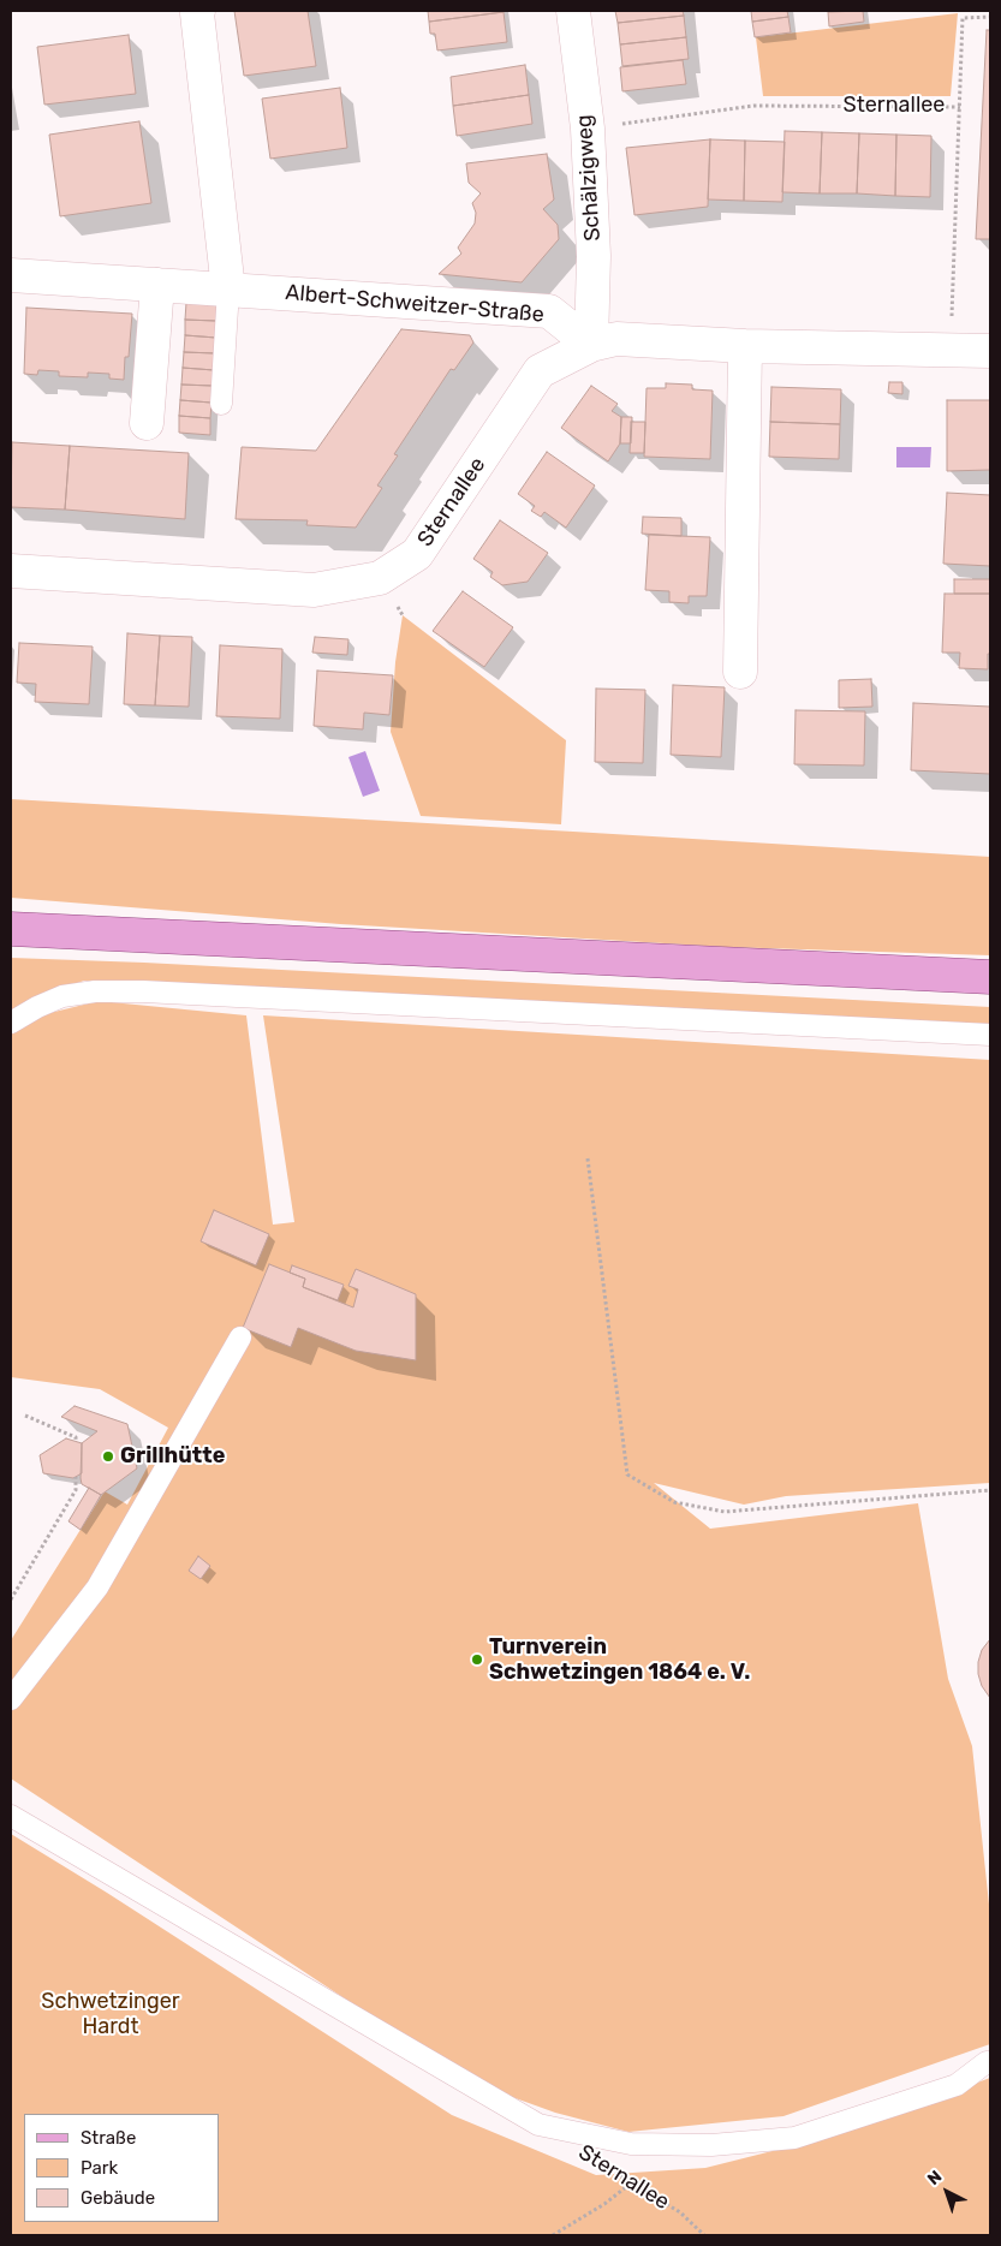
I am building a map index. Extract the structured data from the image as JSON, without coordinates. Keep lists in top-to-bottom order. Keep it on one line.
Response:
{"streets":{"street":["Sternallee","Schälzigweg","Albert-Schweitzer-Straße"]},"crossings":[["Sternallee","Schälzigweg"],["Sternallee","Albert-Schweitzer-Straße"],["Schälzigweg","Albert-Schweitzer-Straße"]],"parks":["Schwetzinger Hardt"],"places":["Grillhütte","Turnverein Schwetzingen 1864 e. V."],"legend":["Straße","Park","Gebäude"],"north":"top left"}
